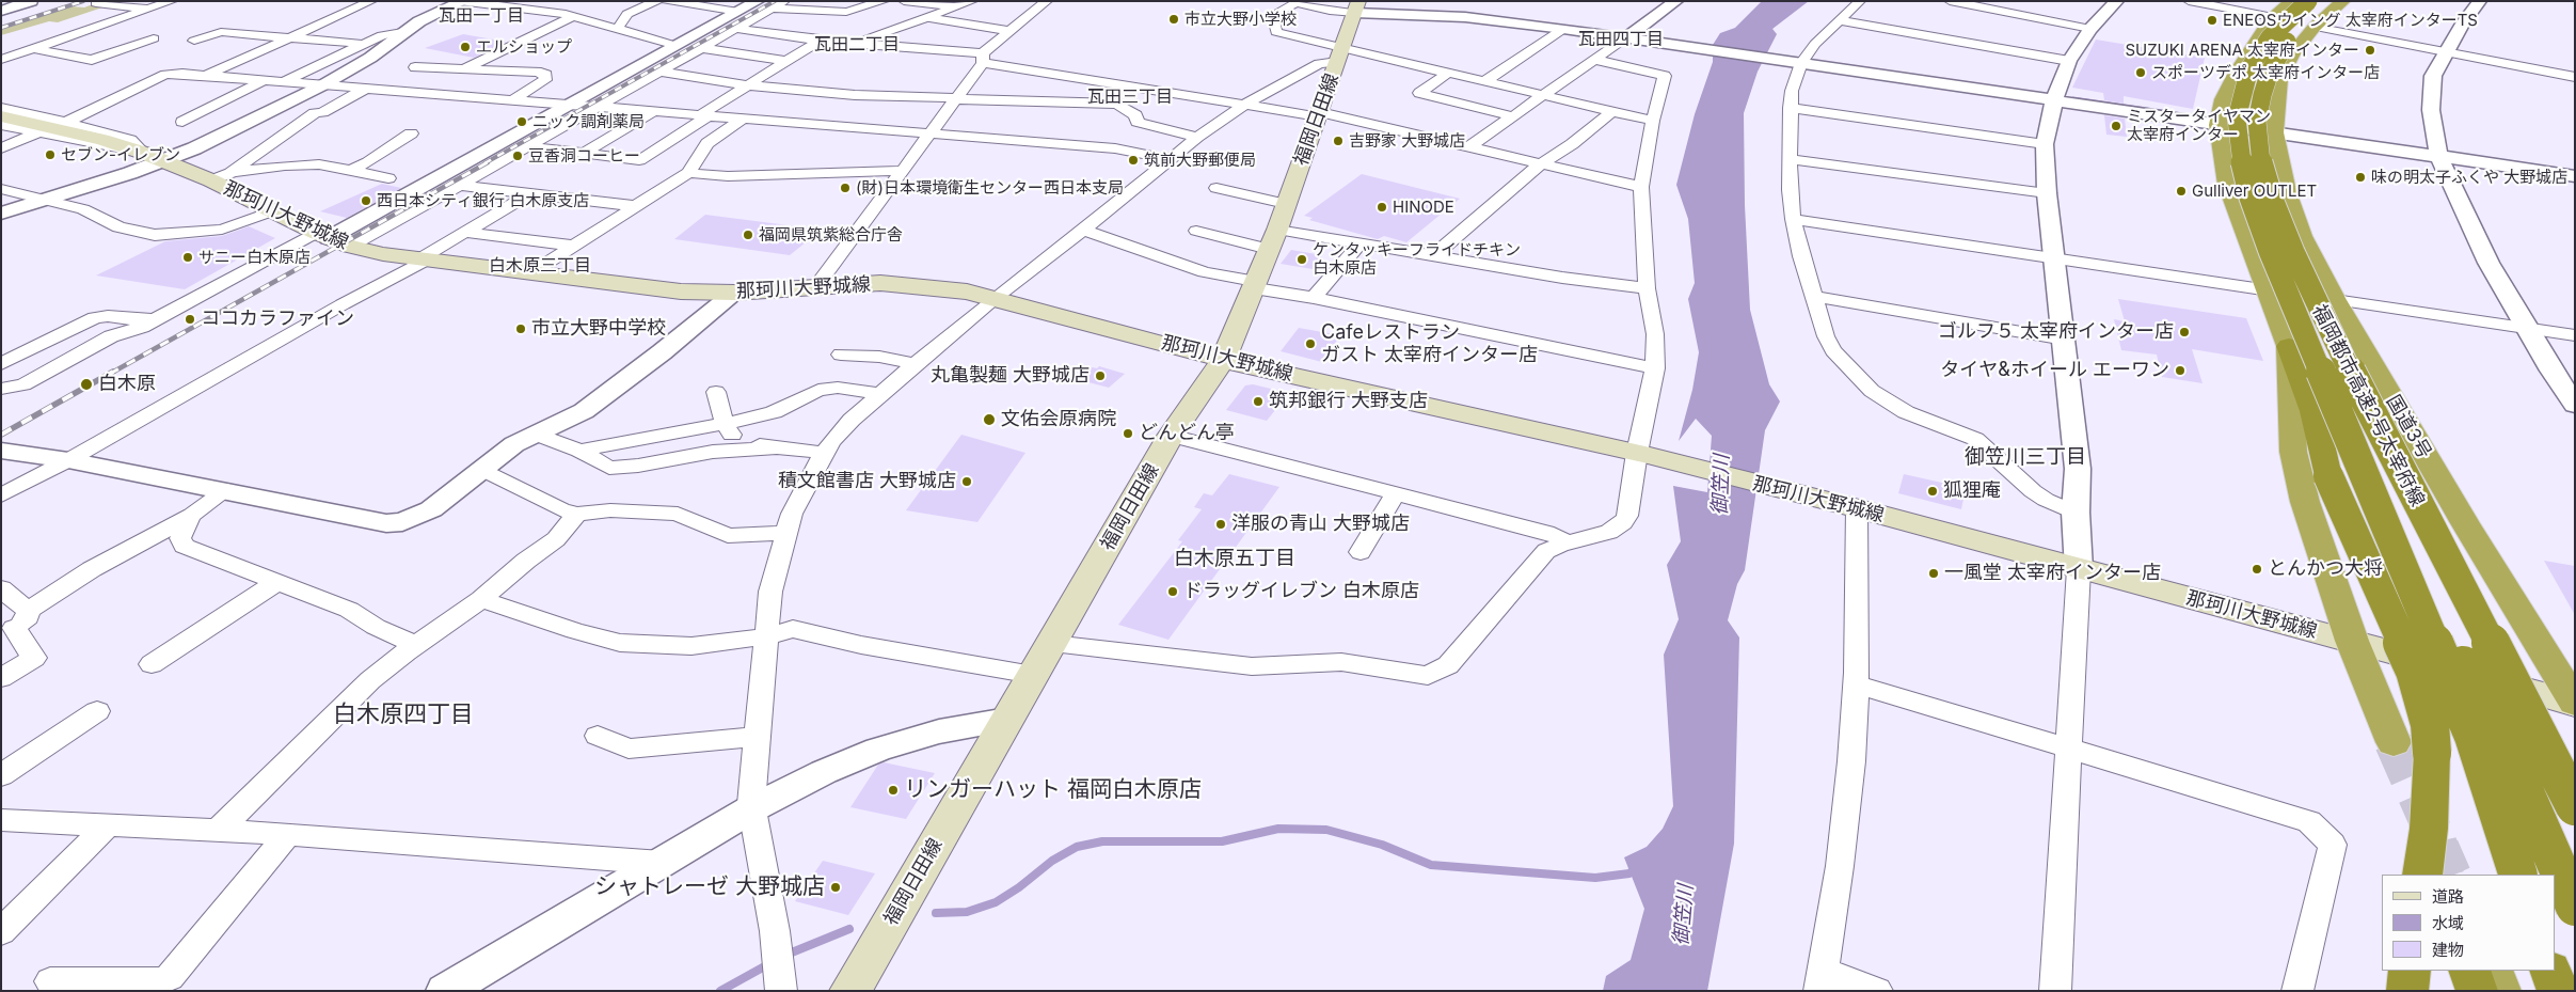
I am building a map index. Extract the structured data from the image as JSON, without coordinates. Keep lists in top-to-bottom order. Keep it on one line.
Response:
{"streets":{"highway":["福岡都市高速2号太宰府線","国道3号"],"main road":["福岡日田線","那珂川大野城線"]},"crossings":[["福岡日田線","那珂川大野城線"],["那珂川大野城線","国道3号"]],"districts":["瓦田一丁目","瓦田四丁目","瓦田二丁目","瓦田三丁目","白木原三丁目","御笠川三丁目","白木原五丁目","白木原四丁目"],"water":["御笠川"],"places":["市立大野小学校","ENEOSウイング 太宰府インターTS","エルショップ","SUZUKI ARENA 太宰府インター","スポーツデポ 太宰府インター店","ニック調剤薬局","ミスタータイヤマン 太宰府インター","吉野家 大野城店","セブン-イレブン","豆香洞コーヒー","筑前大野郵便局","味の明太子ふくや 大野城店","(財)日本環境衛生センター西日本支局","Gulliver OUTLET","西日本シティ銀行 白木原支店","HINODE","福岡県筑紫総合庁舎","サニー白木原店","ケンタッキーフライドチキン 白木原店","ココカラファイン","市立大野中学校","ゴルフ５ 太宰府インター店","Cafeレストラン ガスト 太宰府インター店","タイヤ&ホイール エーワン","丸亀製麺 大野城店","白木原","筑邦銀行 大野支店","文佑会原病院","どんどん亭","積文館書店 大野城店","狐狸庵","洋服の青山 大野城店","とんかつ大将","一風堂 太宰府インター店","ドラッグイレブン 白木原店","リンガーハット 福岡白木原店","シャトレーゼ 大野城店"],"legend":["道路","水域","建物"]}
